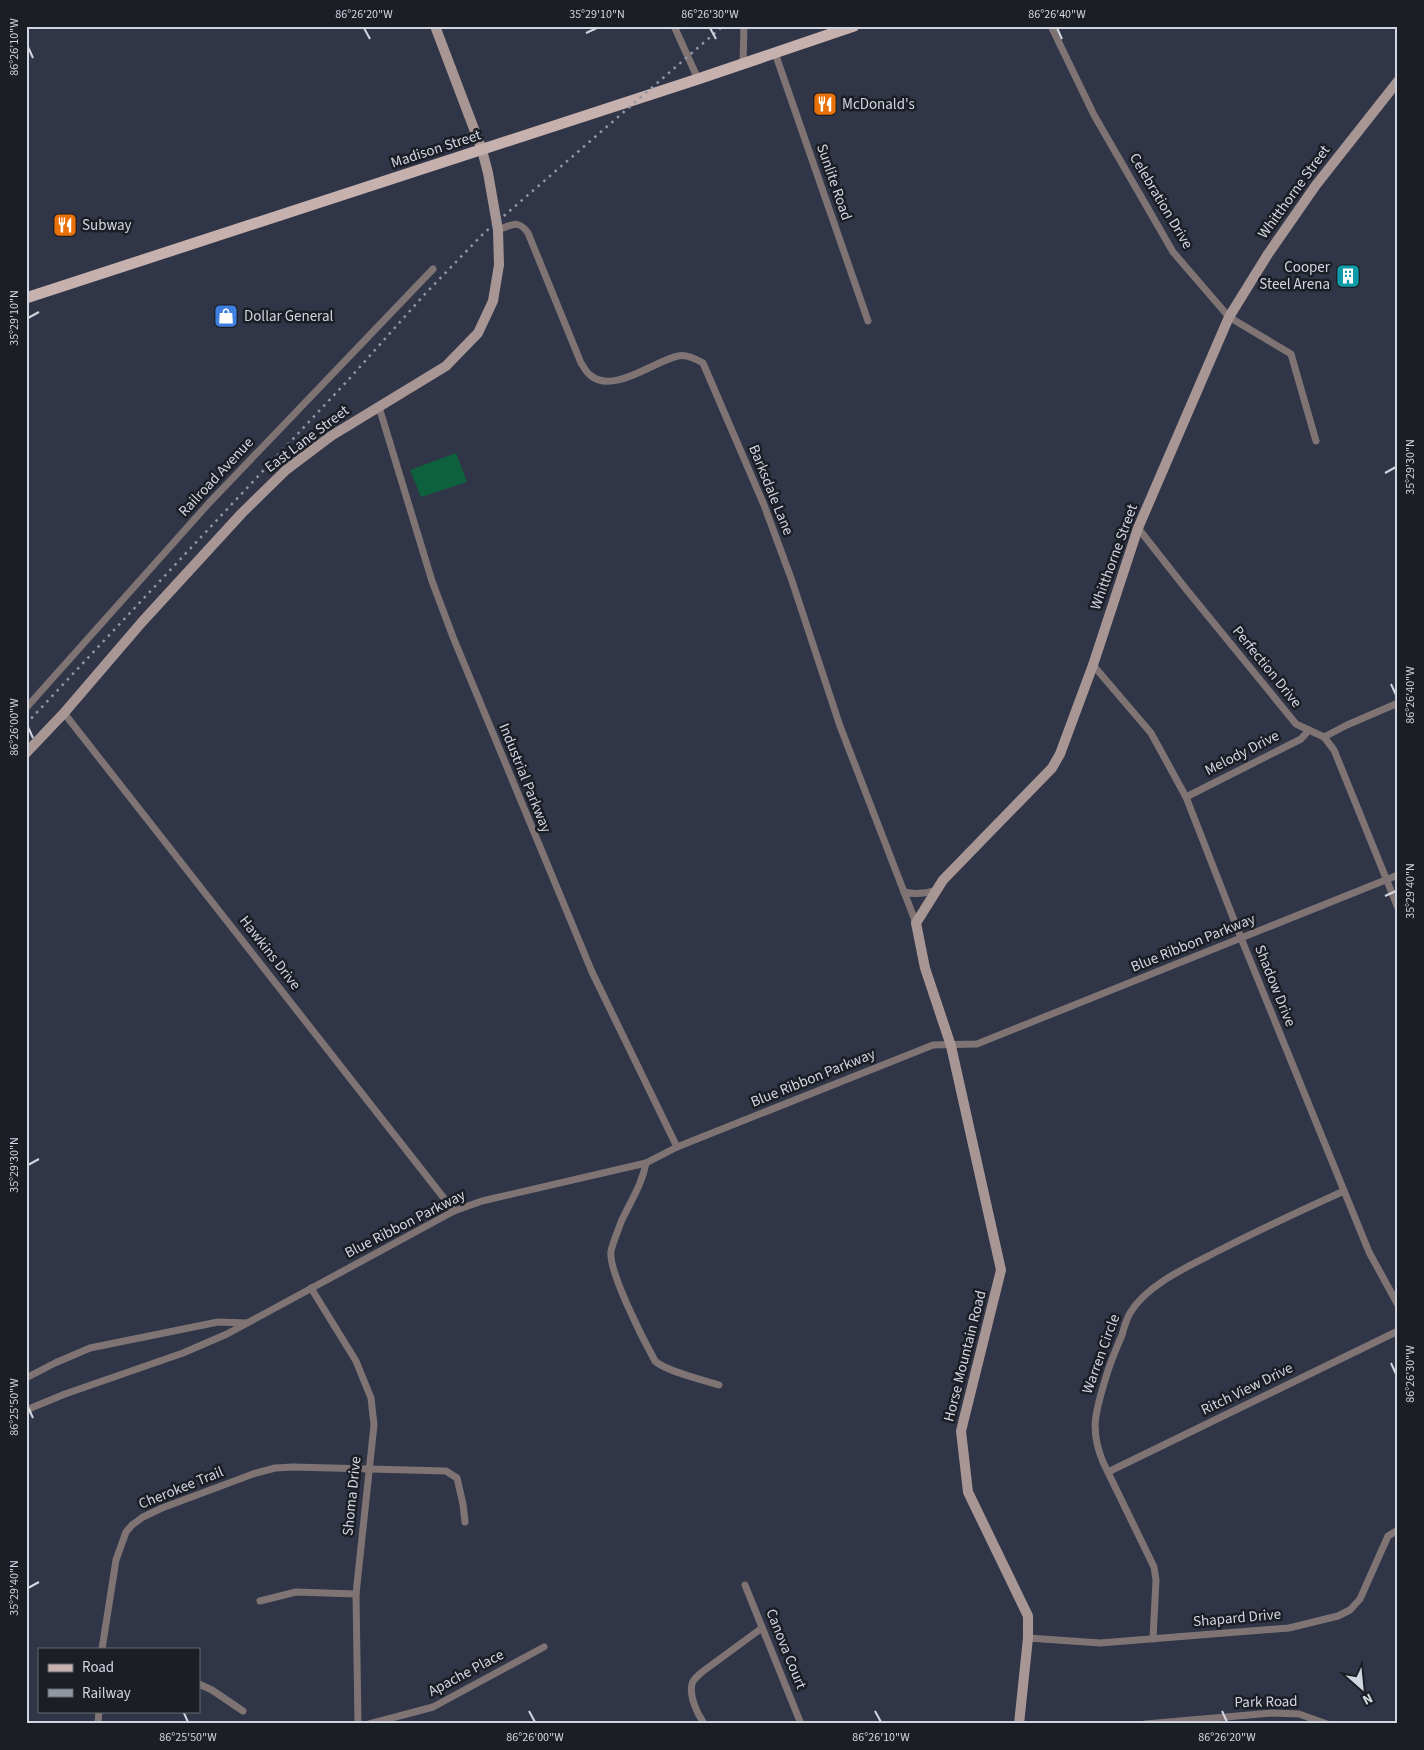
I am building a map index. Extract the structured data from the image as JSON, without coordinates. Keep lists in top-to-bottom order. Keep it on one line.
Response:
{"streets":{"main road":["Madison Street"],"street":["Sunlite Road","Whitthorne Street","Celebration Drive","East Lane Street","Railroad Avenue","Barksdale Lane","Perfection Drive","Melody Drive","Industrial Parkway","Blue Ribbon Parkway","Hawkins Drive","Shadow Drive","Warren Circle","Horse Mountain Road","Ritch View Drive","Cherokee Trail","Shoma Drive","Shapard Drive","Canova Court","Apache Place","Park Road"]},"crossings":[["Madison Street","Sunlite Road"],["Madison Street","East Lane Street"],["Whitthorne Street","Celebration Drive"],["Whitthorne Street","Barksdale Lane"],["Whitthorne Street","Perfection Drive"],["Whitthorne Street","Shadow Drive"],["East Lane Street","Barksdale Lane"],["East Lane Street","Industrial Parkway"],["East Lane Street","Hawkins Drive"],["Perfection Drive","Melody Drive"],["Melody Drive","Shadow Drive"],["Industrial Parkway","Blue Ribbon Parkway"],["Blue Ribbon Parkway","Hawkins Drive"],["Blue Ribbon Parkway","Shadow Drive"],["Blue Ribbon Parkway","Horse Mountain Road"],["Blue Ribbon Parkway","Shoma Drive"],["Shadow Drive","Warren Circle"],["Warren Circle","Ritch View Drive"],["Warren Circle","Shapard Drive"],["Horse Mountain Road","Shapard Drive"],["Cherokee Trail","Shoma Drive"]],"places":{"restaurant":["McDonald's","Subway"],"building":["Cooper Steel Arena"],"shop":["Dollar General"]},"legend":["Road","Railway"],"north":"bottom right","coordinates":["86°26'20\"W","35°29'10\"N","86°26'30\"W","86°26'40\"W","86°26'10\"W","35°29'30\"N","86°26'00\"W","35°29'40\"N","86°25'50\"W"]}
